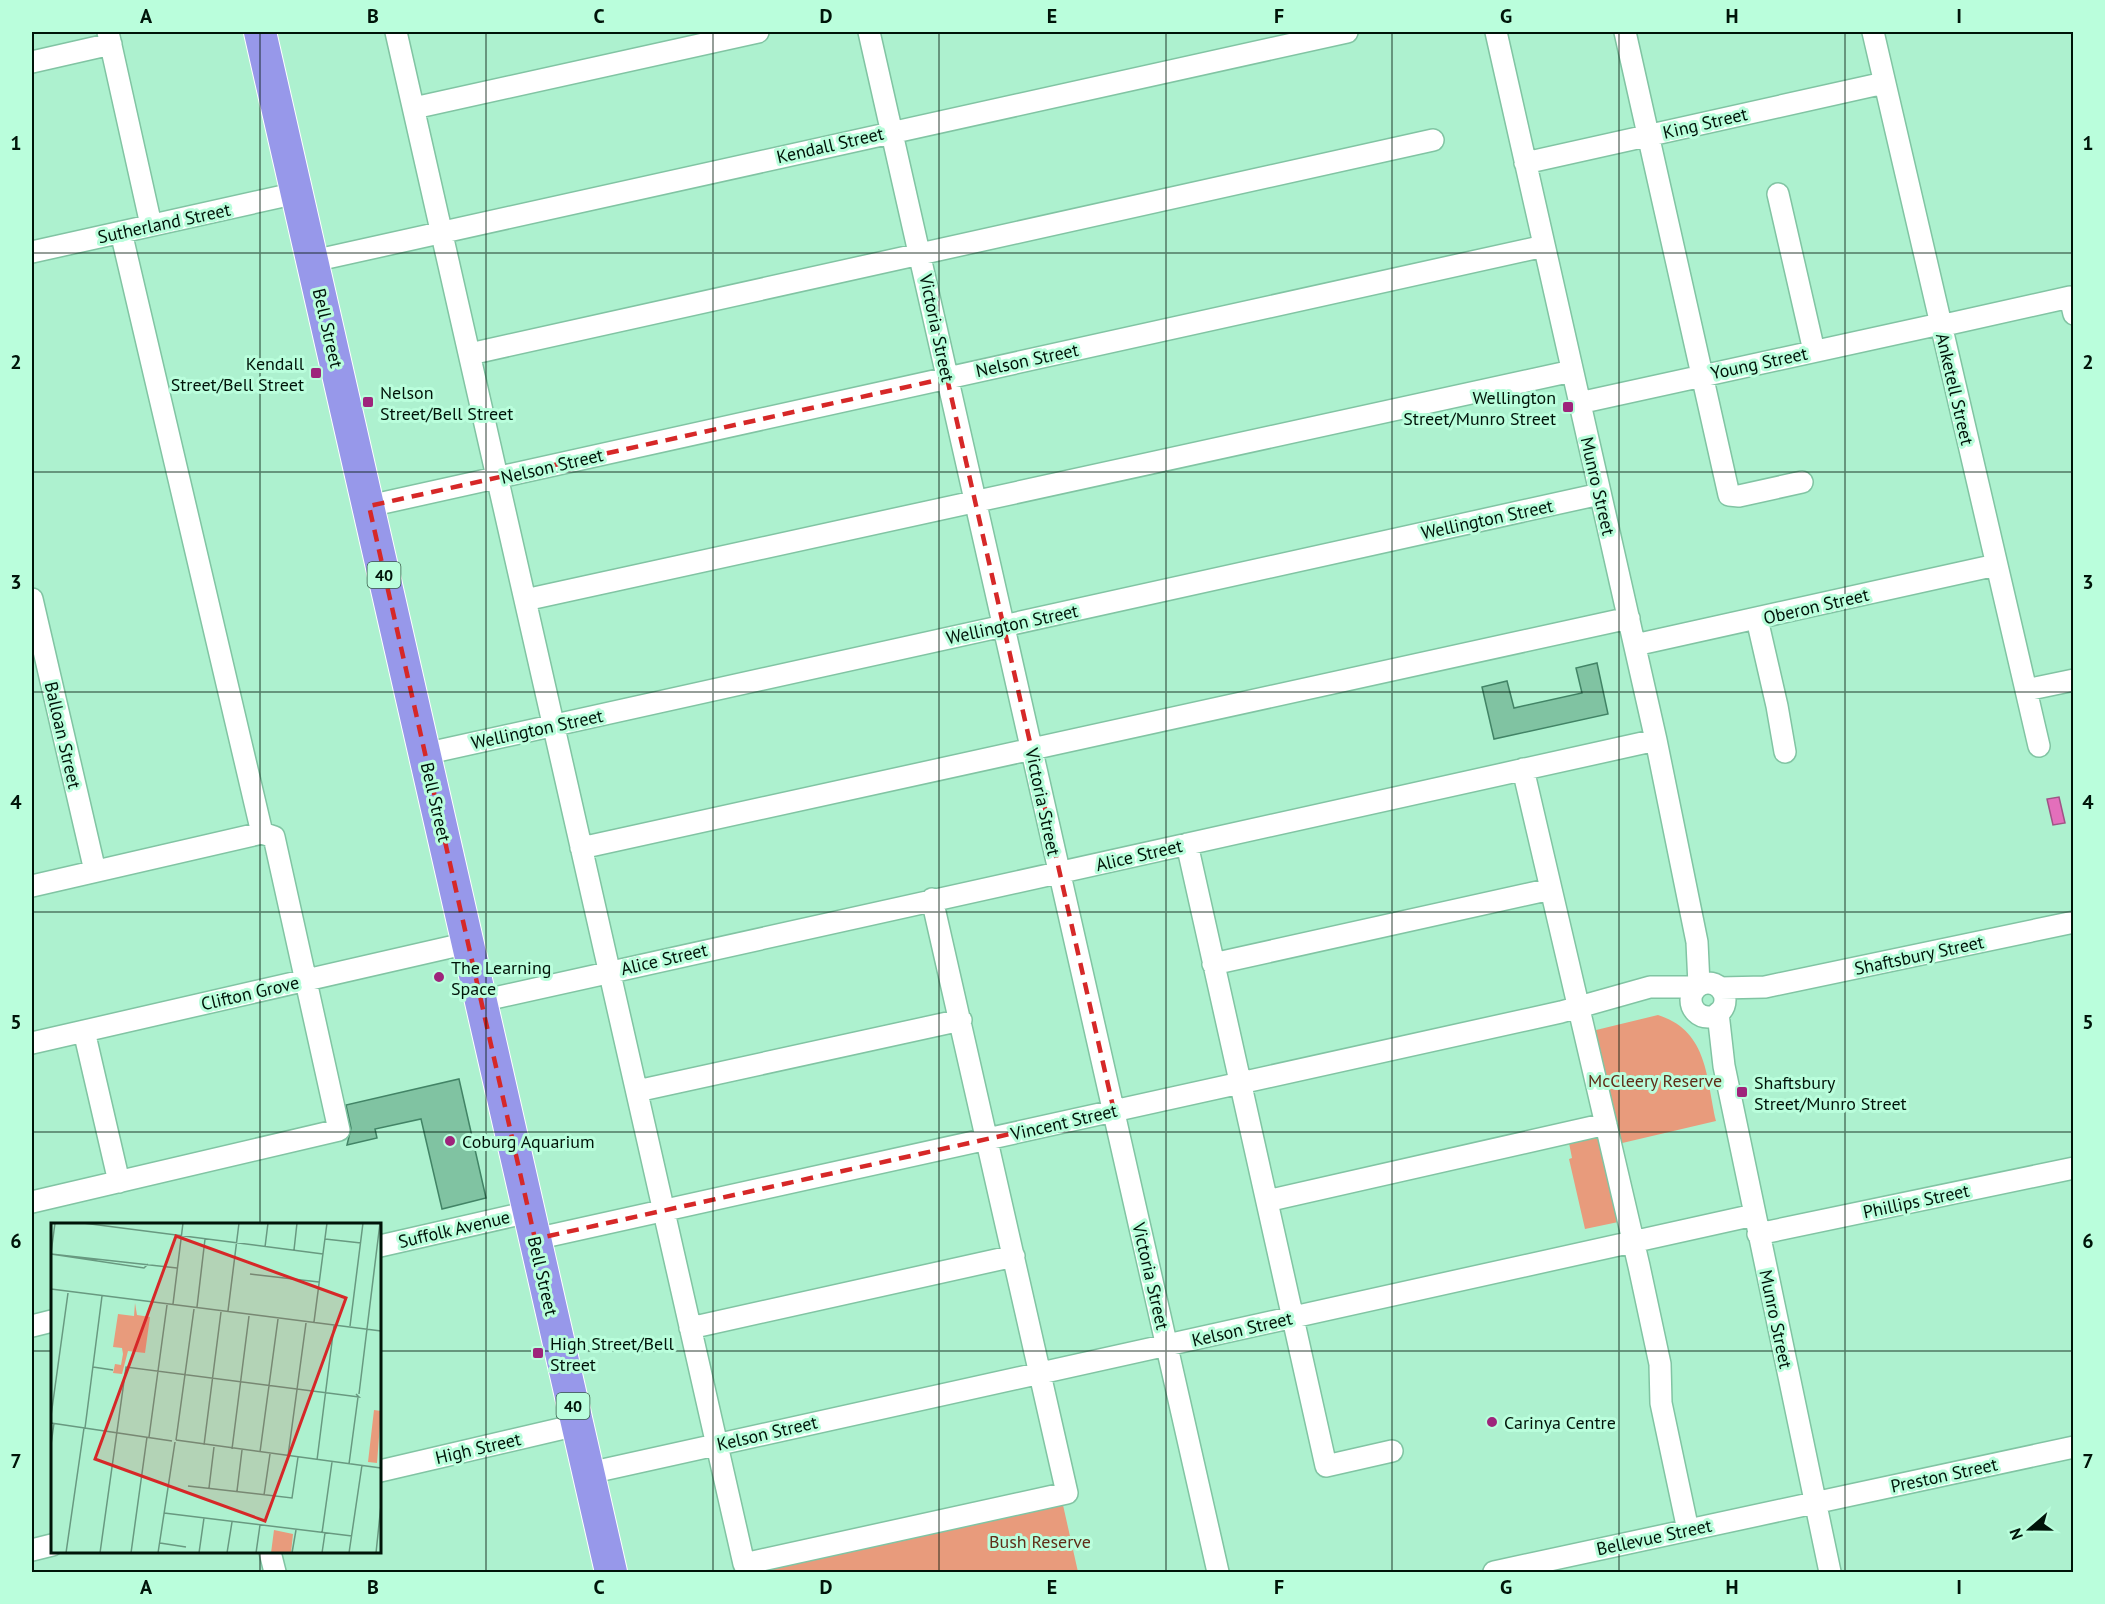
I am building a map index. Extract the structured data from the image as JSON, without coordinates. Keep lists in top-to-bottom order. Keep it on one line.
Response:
{"streets":{"highway":["Bell Street","40"],"street":["King Street","Kendall Street","Sutherland Street","Victoria Street","Nelson Street","Young Street","Anketell Street","Munro Street","Wellington Street","Oberon Street","Balloan Street","Alice Street","Shaftsbury Street","Clifton Grove","Vincent Street","Phillips Street","Suffolk Avenue","Kelson Street","High Street","Preston Street","Bellevue Street"]},"crossings":[["King Street","Anketell Street"],["King Street","Munro Street"],["Kendall Street","Bell Street"],["Kendall Street","Victoria Street"],["Sutherland Street","Bell Street"],["Bell Street","Nelson Street"],["Bell Street","Wellington Street"],["Bell Street","Alice Street"],["Bell Street","Clifton Grove"],["Bell Street","Vincent Street"],["Bell Street","Suffolk Avenue"],["Bell Street","Kelson Street"],["Bell Street","High Street"],["Victoria Street","Nelson Street"],["Victoria Street","Wellington Street"],["Victoria Street","Alice Street"],["Victoria Street","Vincent Street"],["Victoria Street","Kelson Street"],["Nelson Street","Munro Street"],["Young Street","Anketell Street"],["Young Street","Munro Street"],["Anketell Street","Oberon Street"],["Munro Street","Wellington Street"],["Munro Street","Oberon Street"],["Munro Street","Alice Street"],["Munro Street","Shaftsbury Street"],["Munro Street","Vincent Street"],["Munro Street","Phillips Street"],["Munro Street","Kelson Street"],["Munro Street","Preston Street"],["Munro Street","Bellevue Street"],["Shaftsbury Street","Vincent Street"],["Vincent Street","Suffolk Avenue"],["Phillips Street","Kelson Street"],["Preston Street","Bellevue Street"]],"parks":["McCleery Reserve","Bush Reserve"],"places":{"transit":["Kendall Street/Bell Street","Nelson Street/Bell Street","Wellington Street/Munro Street","Shaftsbury Street/Munro Street","High Street/Bell Street"],"other":["The Learning Space","Coburg Aquarium","Carinya Centre"]},"north":"left","grid":{"columns":["A","B","C","D","E","F","G","H","I"],"rows":["1","2","3","4","5","6","7"]}}
